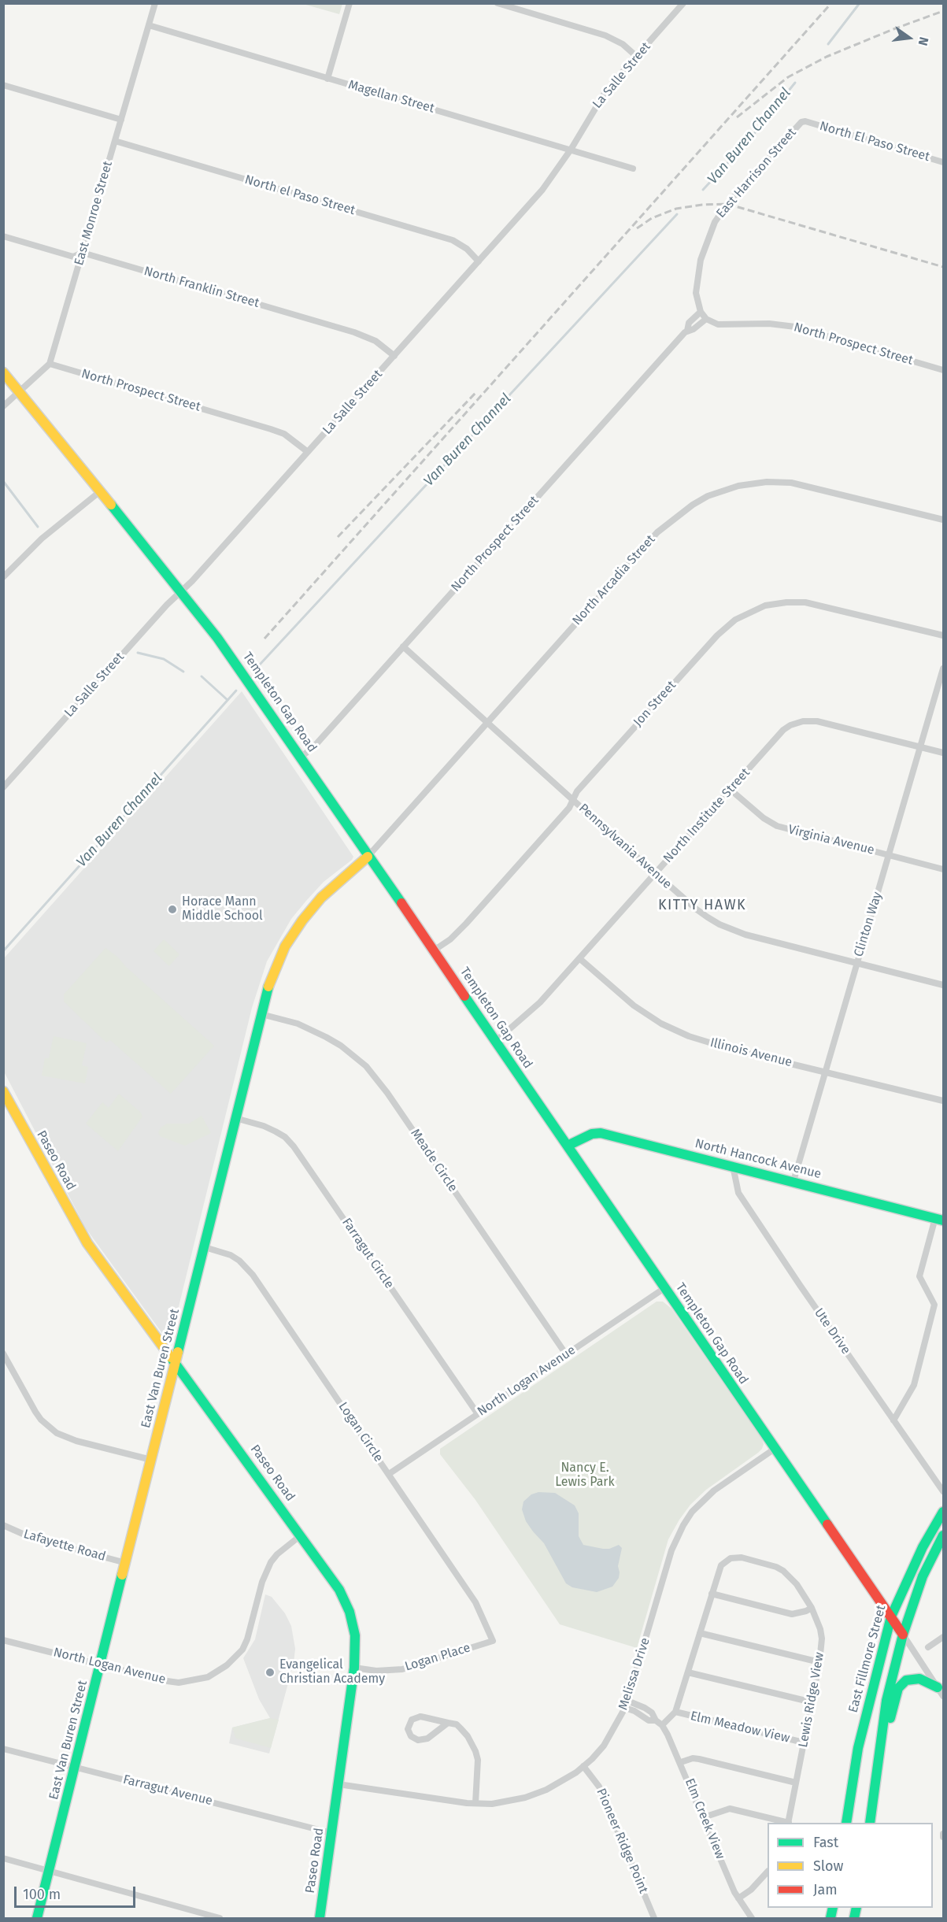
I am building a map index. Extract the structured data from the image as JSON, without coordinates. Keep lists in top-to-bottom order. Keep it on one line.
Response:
{"streets":{"street":["La Salle Street","Magellan Street","North El Paso Street","East Harrison Street","North el Paso Street","East Monroe Street","North Franklin Street","North Prospect Street","North Arcadia Street","Templeton Gap Road","Jon Street","North Institute Street","Virginia Avenue","Pennsylvania Avenue","Clinton Way","Illinois Avenue","North Hancock Avenue","Paseo Road","Meade Circle","Farragut Circle","Ute Drive","East Van Buren Street","North Logan Avenue","Logan Circle","Lafayette Road","Logan Place","East Fillmore Street","Melissa Drive","Lewis Ridge View","Elm Meadow View","Farragut Avenue","Elm Creek View","Pioneer Ridge Point"]},"crossings":[["La Salle Street","Magellan Street"],["La Salle Street","North el Paso Street"],["La Salle Street","North Franklin Street"],["La Salle Street","North Prospect Street"],["La Salle Street","Templeton Gap Road"],["Magellan Street","East Monroe Street"],["North El Paso Street","East Harrison Street"],["East Harrison Street","North Prospect Street"],["North el Paso Street","East Monroe Street"],["East Monroe Street","North Franklin Street"],["East Monroe Street","North Prospect Street"],["East Monroe Street","Templeton Gap Road"],["North Prospect Street","Templeton Gap Road"],["North Prospect Street","Pennsylvania Avenue"],["North Arcadia Street","Templeton Gap Road"],["North Arcadia Street","Pennsylvania Avenue"],["North Arcadia Street","East Van Buren Street"],["Templeton Gap Road","Jon Street"],["Templeton Gap Road","North Institute Street"],["Templeton Gap Road","North Hancock Avenue"],["Templeton Gap Road","East Van Buren Street"],["Templeton Gap Road","North Logan Avenue"],["Templeton Gap Road","East Fillmore Street"],["Templeton Gap Road","Melissa Drive"],["Jon Street","Pennsylvania Avenue"],["North Institute Street","Virginia Avenue"],["North Institute Street","Pennsylvania Avenue"],["North Institute Street","Clinton Way"],["North Institute Street","Illinois Avenue"],["Virginia Avenue","Clinton Way"],["Pennsylvania Avenue","Clinton Way"],["Clinton Way","Illinois Avenue"],["Clinton Way","North Hancock Avenue"],["North Hancock Avenue","Ute Drive"],["Paseo Road","East Van Buren Street"],["Paseo Road","North Logan Avenue"],["Paseo Road","Logan Place"],["Paseo Road","Melissa Drive"],["Paseo Road","Farragut Avenue"],["Meade Circle","East Van Buren Street"],["Meade Circle","North Logan Avenue"],["Farragut Circle","East Van Buren Street"],["Farragut Circle","North Logan Avenue"],["East Van Buren Street","North Logan Avenue"],["East Van Buren Street","Logan Circle"],["East Van Buren Street","Lafayette Road"],["East Van Buren Street","Farragut Avenue"],["North Logan Avenue","Logan Circle"],["Logan Circle","Logan Place"],["Melissa Drive","Elm Creek View"],["Melissa Drive","Pioneer Ridge Point"],["Lewis Ridge View","Elm Meadow View"],["Lewis Ridge View","Elm Creek View"]],"districts":["KITTY HAWK"],"water":["Van Buren Channel"],"parks":["Nancy E. Lewis Park"],"places":["Horace Mann Middle School","Evangelical Christian Academy"],"legend":["Fast","Slow","Jam"],"scale_bar":"100 m","north":"right"}
